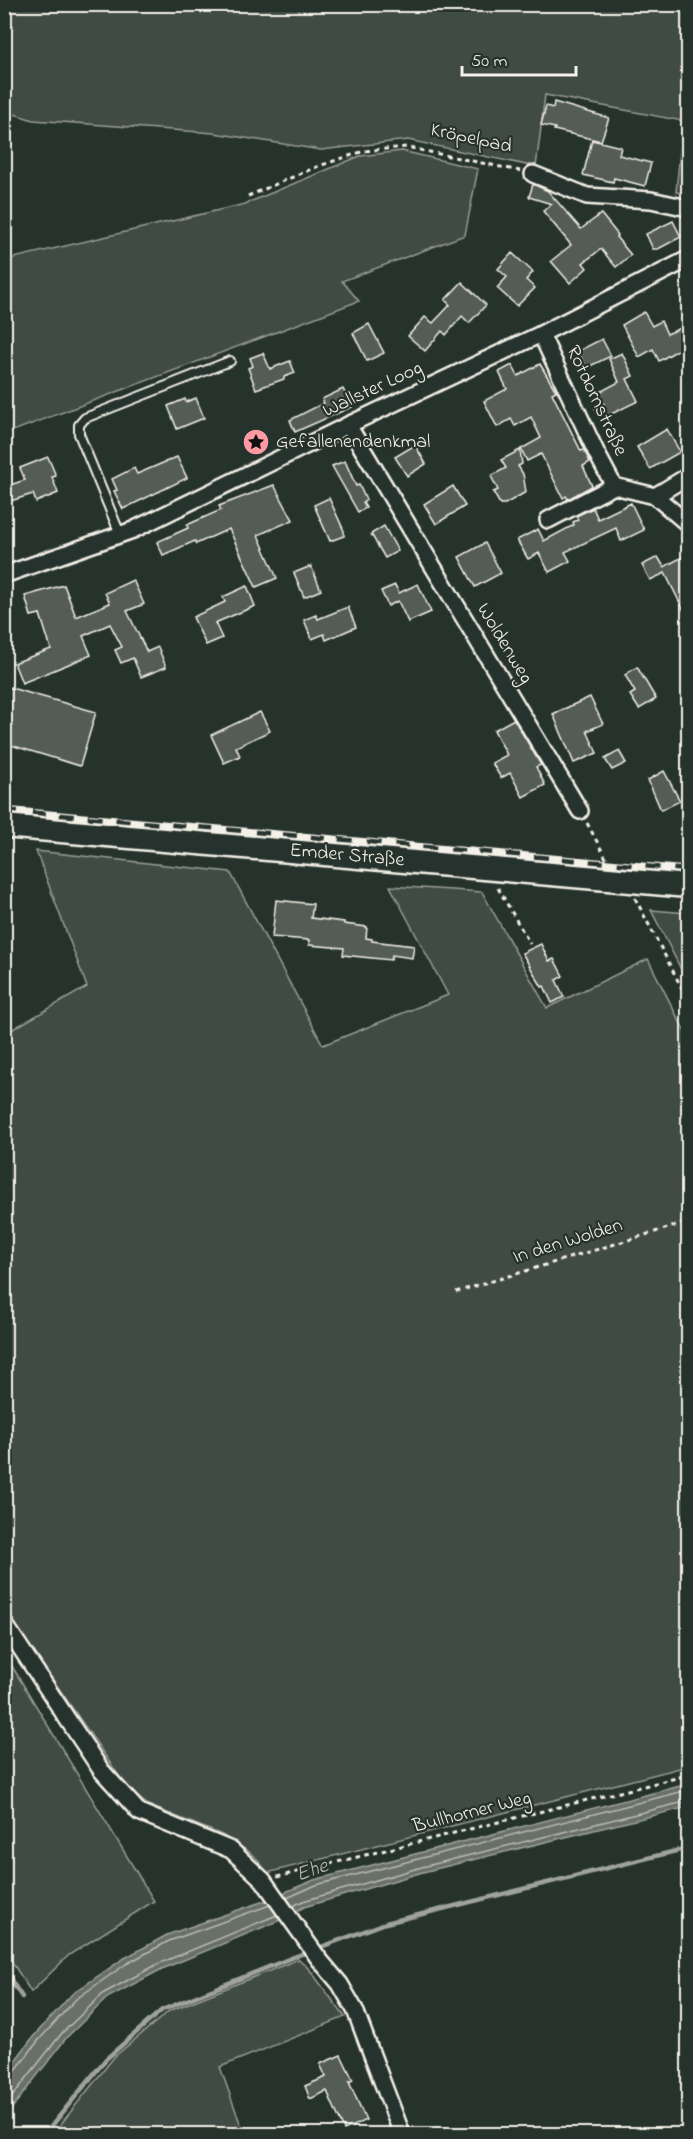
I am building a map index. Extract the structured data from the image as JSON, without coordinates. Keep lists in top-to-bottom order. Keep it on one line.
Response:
{"streets":{"main road":["Emder Straße"],"street":["Kröpelpad","Wallster Loog","Rotdornstraße","Woldenweg"],"path":["In den Wolden","Bullhorner Weg"]},"crossings":[["Wallster Loog","Rotdornstraße"],["Wallster Loog","Woldenweg"]],"water":["Ehe"],"places":{"place":["Gefallenendenkmal"]},"scale_bar":"50 m"}
